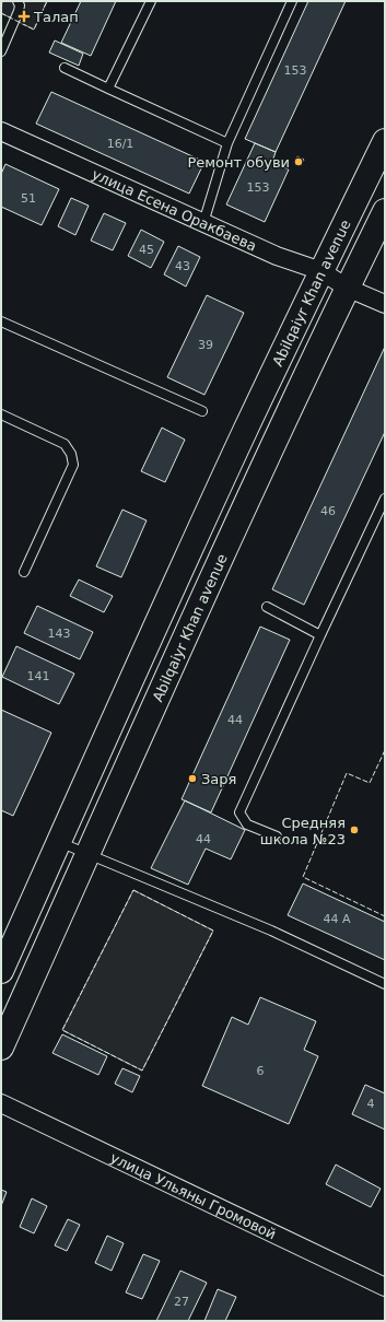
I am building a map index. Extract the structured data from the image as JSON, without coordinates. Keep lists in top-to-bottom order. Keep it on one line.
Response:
{"streets":{"main road":["Abilqaiyr Khan avenue"],"street":["улица Есена Оракбаева","улица Ульяны Громовой"]},"crossings":[["улица Есена Оракбаева","Abilqaiyr Khan avenue"]],"places":{"health":["Талап"],"other":["Ремонт обуви","Заря","Средняя школа №23"]},"house_numbers":["153","16/1","153","51","45","43","39","46","143","141","44","44","44 А","6","4","27"]}
